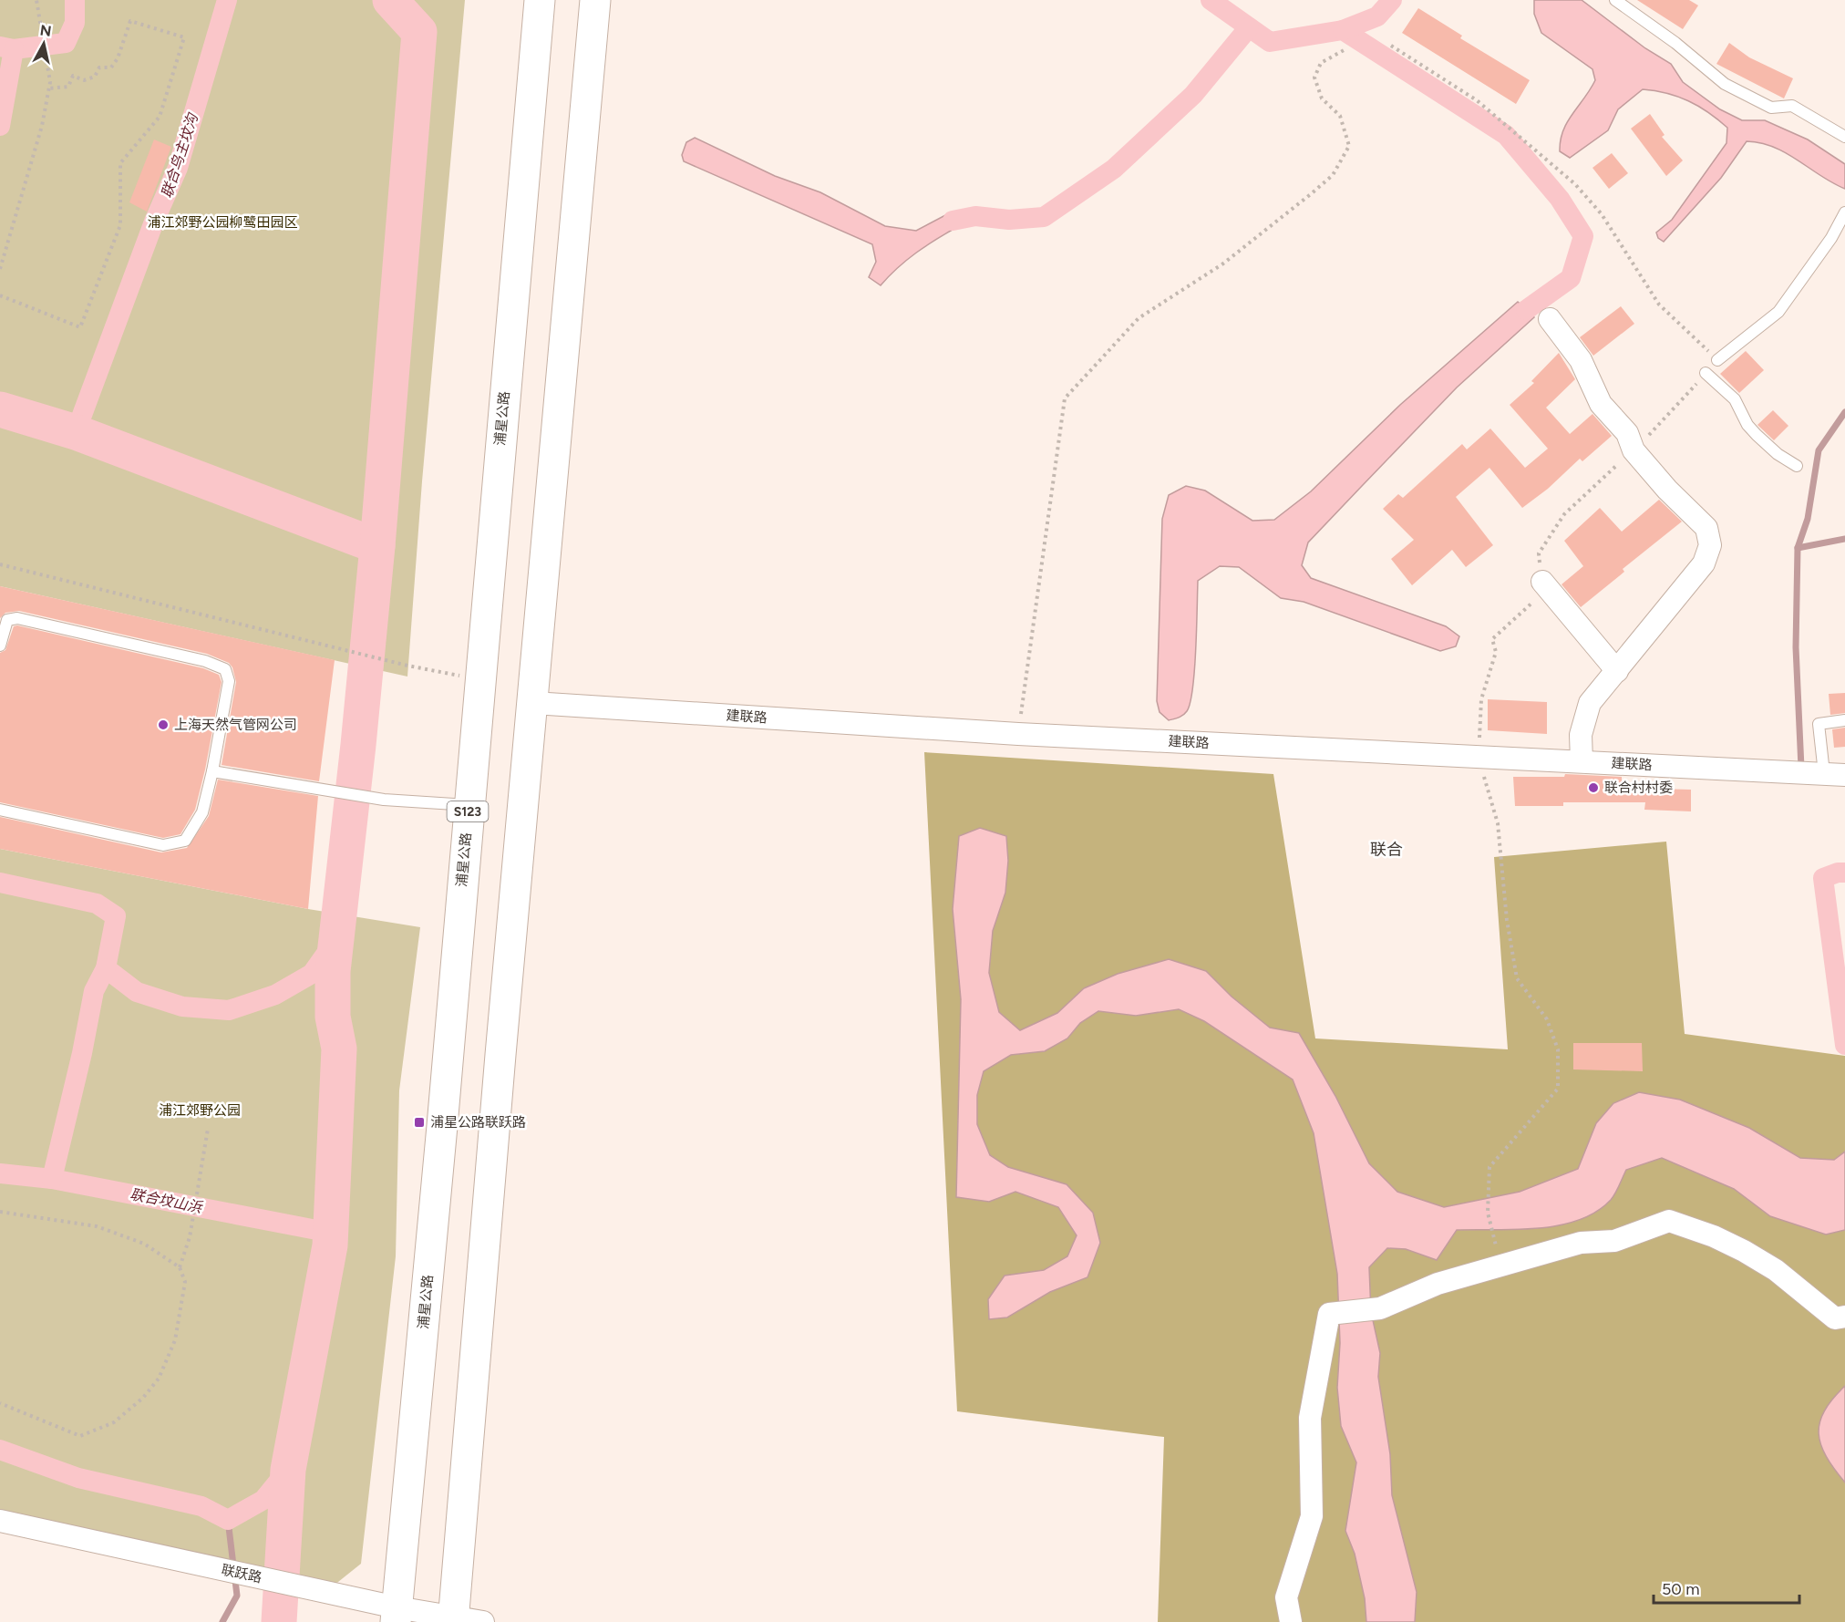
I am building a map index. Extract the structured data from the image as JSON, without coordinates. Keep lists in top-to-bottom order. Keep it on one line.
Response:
{"streets":{"main road":["浦星公路","S123"],"street":["建联路","联跃路"]},"crossings":[["浦星公路","联跃路"]],"districts":["联合"],"water":["联合鸟主坟沟","联合坟山浜"],"parks":["浦江郊野公园柳鹭田园区","浦江郊野公园"],"places":{"other":["上海天然气管网公司","联合村村委"],"transit":["浦星公路联跃路"]},"scale_bar":"50 m","north":"top"}
